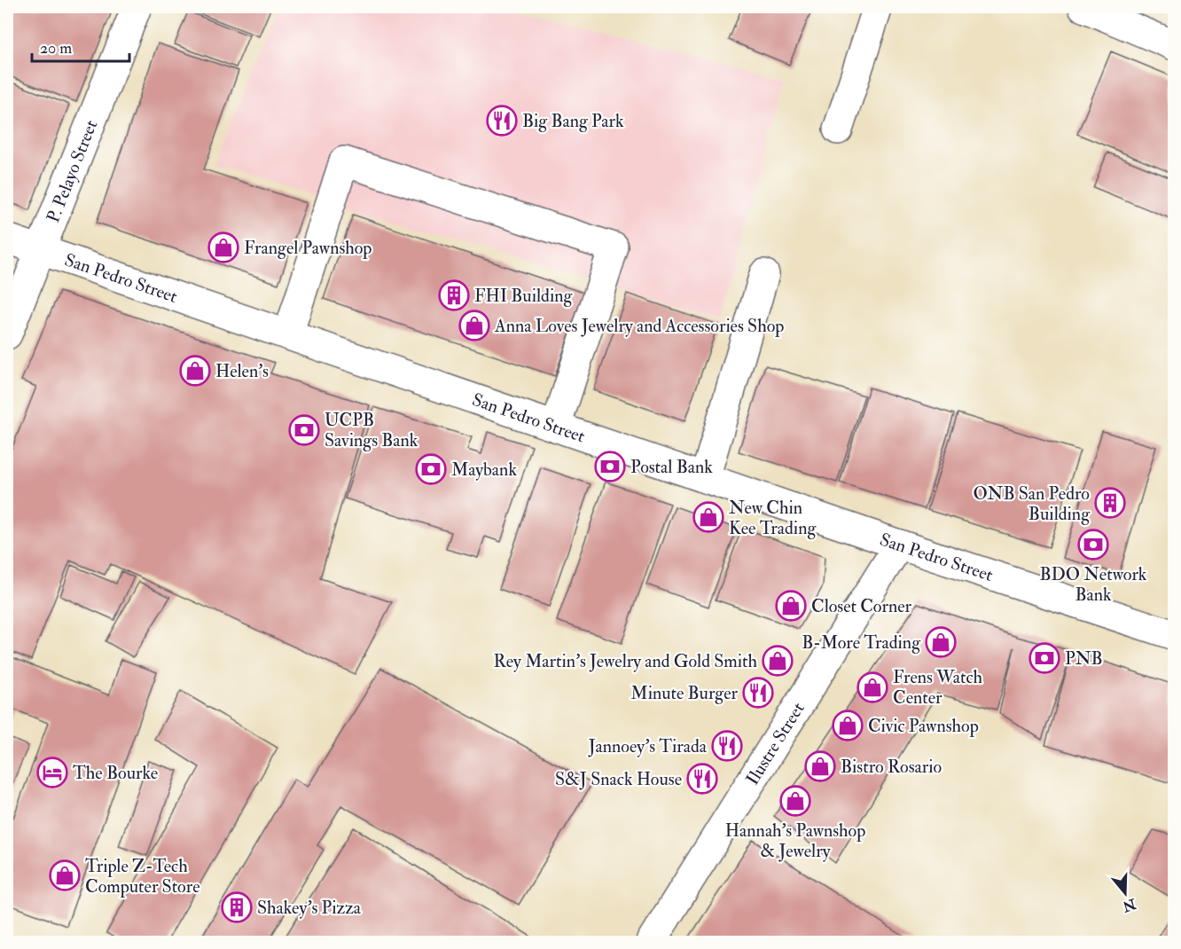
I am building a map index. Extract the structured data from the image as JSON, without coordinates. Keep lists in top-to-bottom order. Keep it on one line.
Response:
{"streets":{"main road":["P. Pelayo Street","San Pedro Street","Ilustre Street"]},"crossings":[["P. Pelayo Street","San Pedro Street"],["San Pedro Street","Ilustre Street"]],"places":{"restaurant":["Big Bang Park","Minute Burger","Jannoey's Tirada","S&J Snack House"],"shop":["Frangel Pawnshop","Anna Loves Jewelry and Accessories Shop","Helen's","New Chin Kee Trading","Closet Corner","B-More Trading","Rey Martin's Jewelry and Gold Smith","Frens Watch Center","Civic Pawnshop","Bistro Rosario","Hannah's Pawnshop & Jewelry","Triple Z-Tech Computer Store"],"building":["FHI Building","ONB San Pedro Building","Shakey's Pizza"],"bank":["UCPB Savings Bank","Postal Bank","Maybank","BDO Network Bank","PNB"],"hotel":["The Bourke"]},"scale_bar":"20 m","north":"bottom"}
